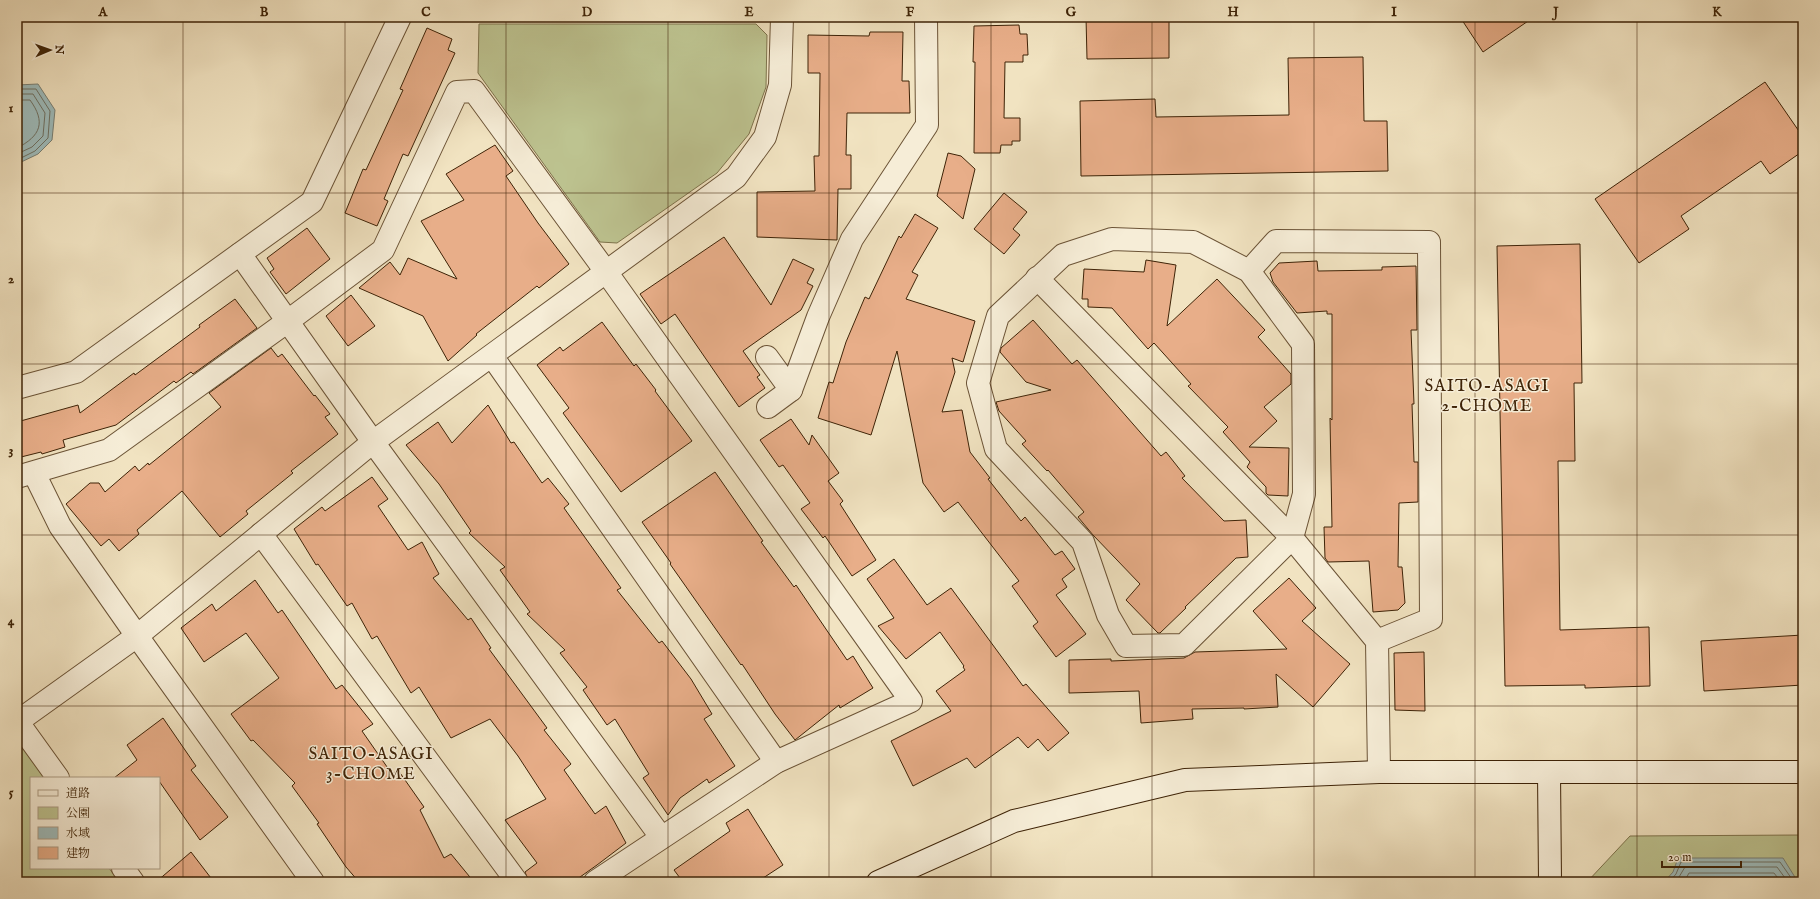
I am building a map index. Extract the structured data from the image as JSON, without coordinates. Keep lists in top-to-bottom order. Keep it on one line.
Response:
{"districts":["SAITO-ASAGI 2-CHOME","SAITO-ASAGI 3-CHOME"],"legend":["道路","公園","水域","建物"],"scale_bar":"20 m","north":"right","grid":{"columns":["A","B","C","D","E","F","G","H","I","J","K"],"rows":["1","2","3","4","5"]}}
